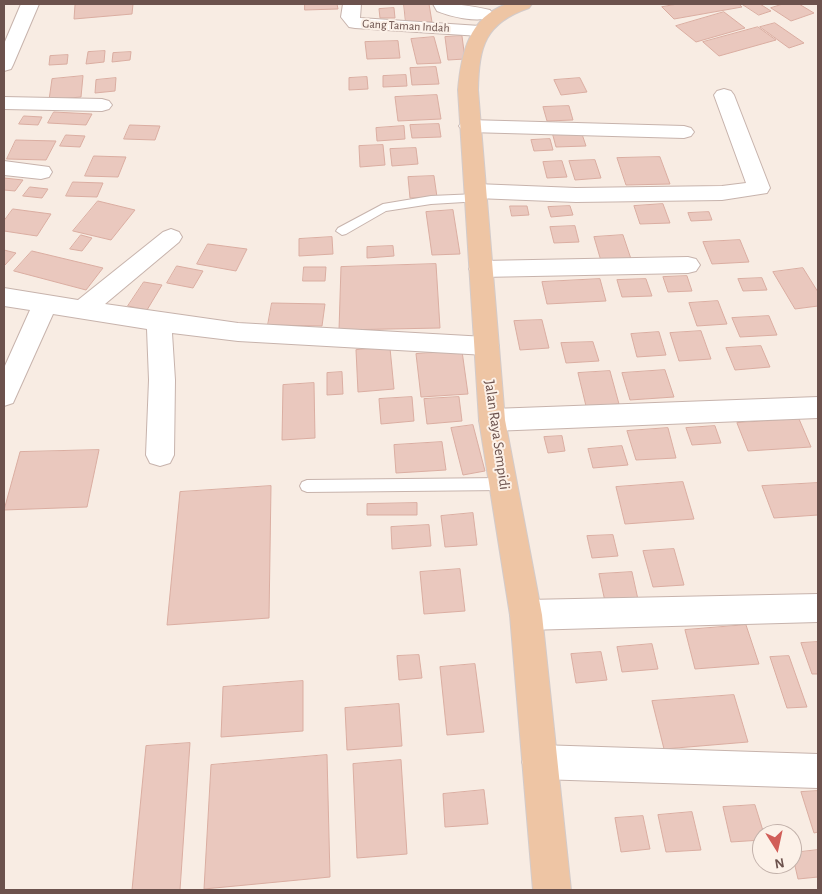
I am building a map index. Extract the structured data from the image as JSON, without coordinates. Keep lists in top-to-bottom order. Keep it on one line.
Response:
{"streets":{"main road":["Jalan Raya Sempidi"],"street":["Gang Taman Indah"]},"crossings":[["Gang Taman Indah","Jalan Raya Sempidi"]],"north":"bottom"}
